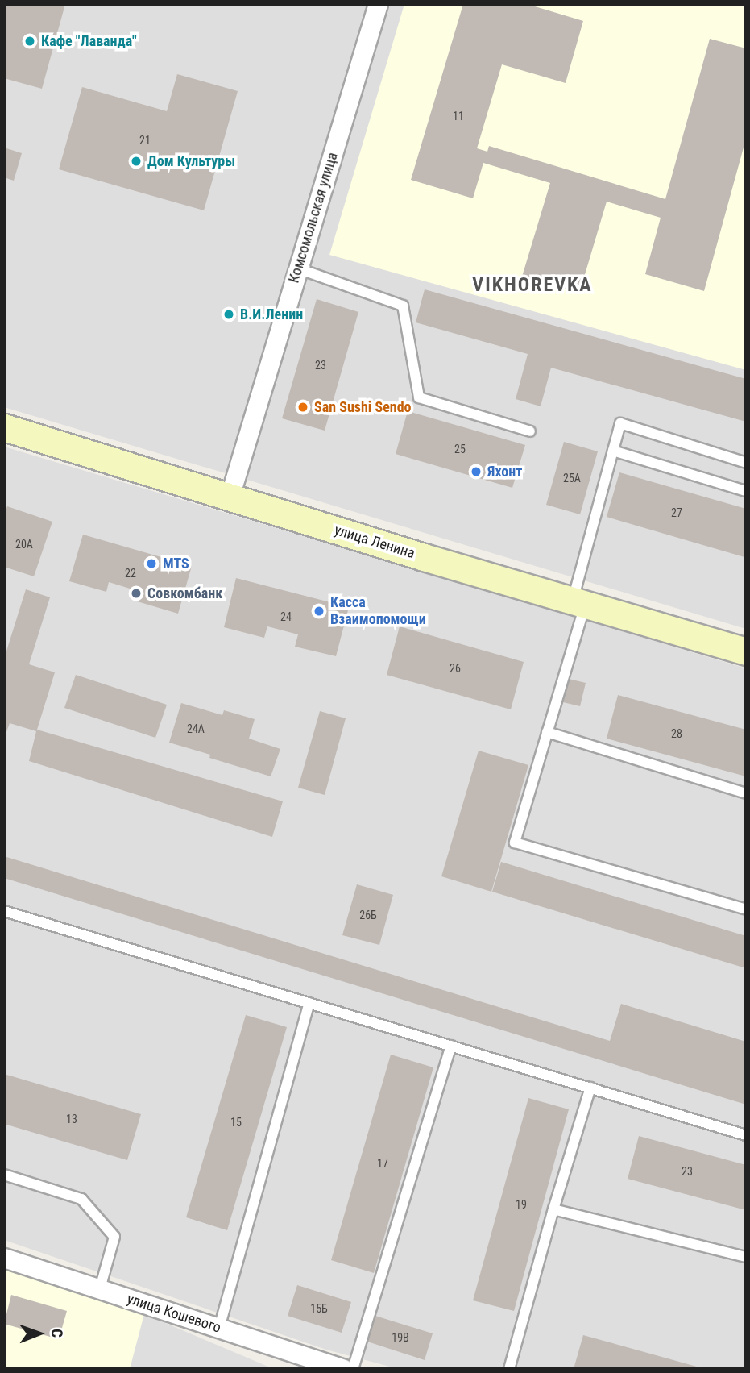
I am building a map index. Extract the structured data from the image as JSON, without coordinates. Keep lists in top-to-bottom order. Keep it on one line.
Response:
{"streets":{"street":["Комсомольская улица","улица Ленина","улица Кошевого"]},"crossings":[["Комсомольская улица","улица Ленина"]],"districts":["VIKHOREVKA"],"places":["Кафе \"Лаванда\"","Дом Культуры","В.И.Ленин","San Sushi Sendo","Яхонт","MTS","Совкомбанк","Касса Взаимопомощи"],"house_numbers":["11","21","23","25","25А","27","20А","22","24","26","24А","28","26Б","13","15","17","23","19","15Б","19В"],"north":"right"}
